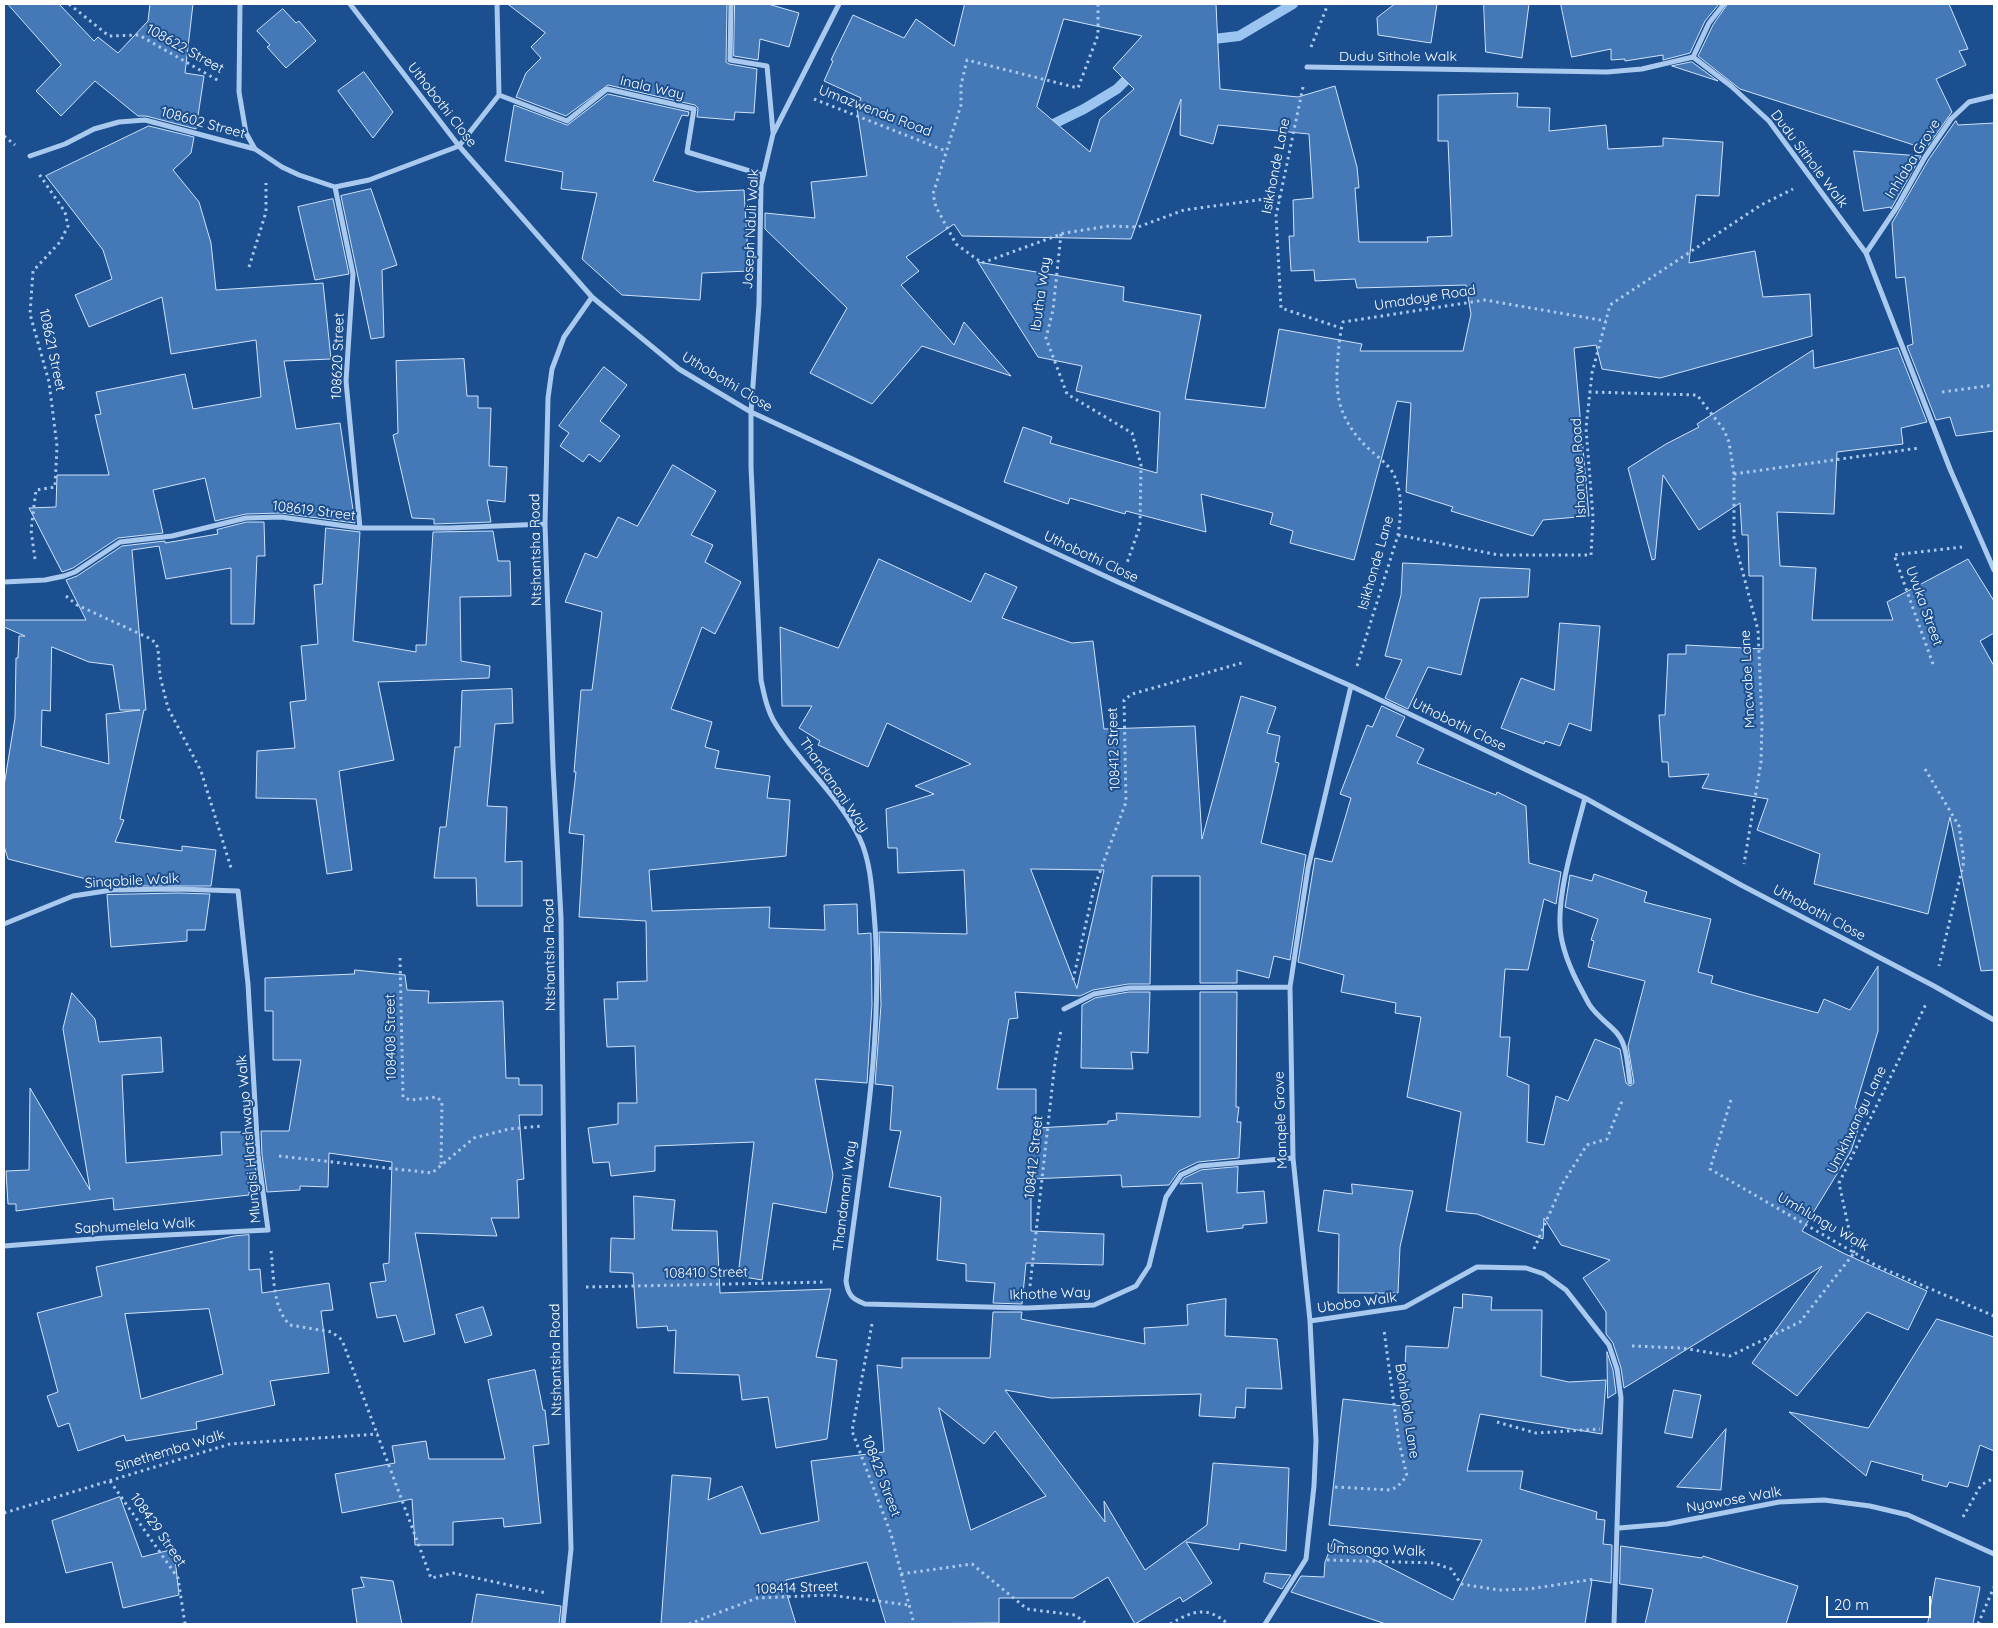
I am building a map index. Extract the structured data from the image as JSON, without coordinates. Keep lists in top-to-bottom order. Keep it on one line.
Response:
{"streets":{"street":["Dudu Sithole Walk","Inala Way","Uthobothi Close","108602 Street","Inhlaba Grove","Joseph Nduli Walk","108620 Street","108619 Street","Ntshantsha Road","Thandanani Way","Sinqobile Walk","Manqele Grove","Mlungisi Hlatshwayo Walk","Saphumelela Walk","Ikhothe Way","Ubobo Walk","Nyawose Walk"],"path":["108622 Street","Umazwenda Road","Isikhonde Lane","Ibutha Way","Umadoye Road","108621 Street","Ishongwe Road","Uvuka Street","Mncwabe Lane","108412 Street","108408 Street","Umkhwangu Lane","Umhlungu Walk","108410 Street","Bohlololo Lane","Sinethemba Walk","108425 Street","108429 Street","Umsongo Walk","108414 Street"]},"crossings":[["Dudu Sithole Walk","Inhlaba Grove"],["Dudu Sithole Walk","Isikhonde Lane"],["Dudu Sithole Walk","Ishongwe Road"],["Dudu Sithole Walk","Uvuka Street"],["Inala Way","Joseph Nduli Walk"],["Uthobothi Close","Isikhonde Lane"],["Uthobothi Close","Joseph Nduli Walk"],["Uthobothi Close","Ibutha Way"],["Uthobothi Close","Ntshantsha Road"],["Uthobothi Close","Mncwabe Lane"],["Uthobothi Close","108412 Street"],["Uthobothi Close","Thandanani Way"],["Uthobothi Close","Manqele Grove"],["Uthobothi Close","Umkhwangu Lane"],["Umazwenda Road","Isikhonde Lane"],["Umazwenda Road","Joseph Nduli Walk"],["Umazwenda Road","Ibutha Way"],["108602 Street","108621 Street"],["Isikhonde Lane","Umadoye Road"],["Isikhonde Lane","Ishongwe Road"],["Isikhonde Lane","Manqele Grove"],["Joseph Nduli Walk","Thandanani Way"],["Umadoye Road","Ishongwe Road"],["108621 Street","108619 Street"],["108620 Street","108619 Street"],["Ishongwe Road","Mncwabe Lane"],["108619 Street","Ntshantsha Road"],["Ntshantsha Road","Mlungisi Hlatshwayo Walk"],["Ntshantsha Road","108410 Street"],["108412 Street","Ikhothe Way"],["Thandanani Way","108410 Street"],["Sinqobile Walk","Mlungisi Hlatshwayo Walk"],["Manqele Grove","Ikhothe Way"],["Manqele Grove","Ubobo Walk"],["Manqele Grove","Bohlololo Lane"],["Manqele Grove","Umsongo Walk"],["Umkhwangu Lane","Umhlungu Walk"],["Mlungisi Hlatshwayo Walk","Saphumelela Walk"],["Mlungisi Hlatshwayo Walk","Sinethemba Walk"],["Ikhothe Way","108425 Street"],["Ubobo Walk","Bohlololo Lane"],["Ubobo Walk","Nyawose Walk"],["Ubobo Walk","Umsongo Walk"],["Sinethemba Walk","108429 Street"],["108425 Street","108414 Street"]],"scale_bar":"20 m"}
